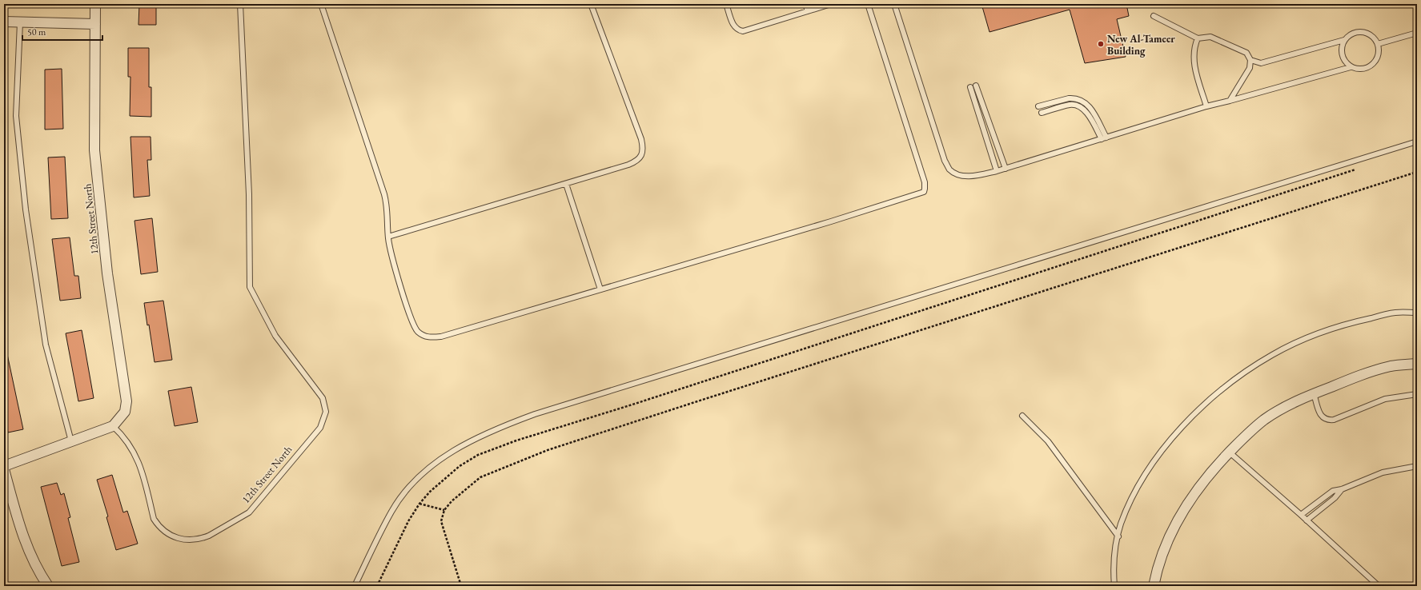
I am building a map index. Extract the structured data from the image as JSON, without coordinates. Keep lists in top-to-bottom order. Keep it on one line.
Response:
{"streets":{"street":["12th Street North"]},"places":["New Al-Tameer Building"],"scale_bar":"50 m"}
